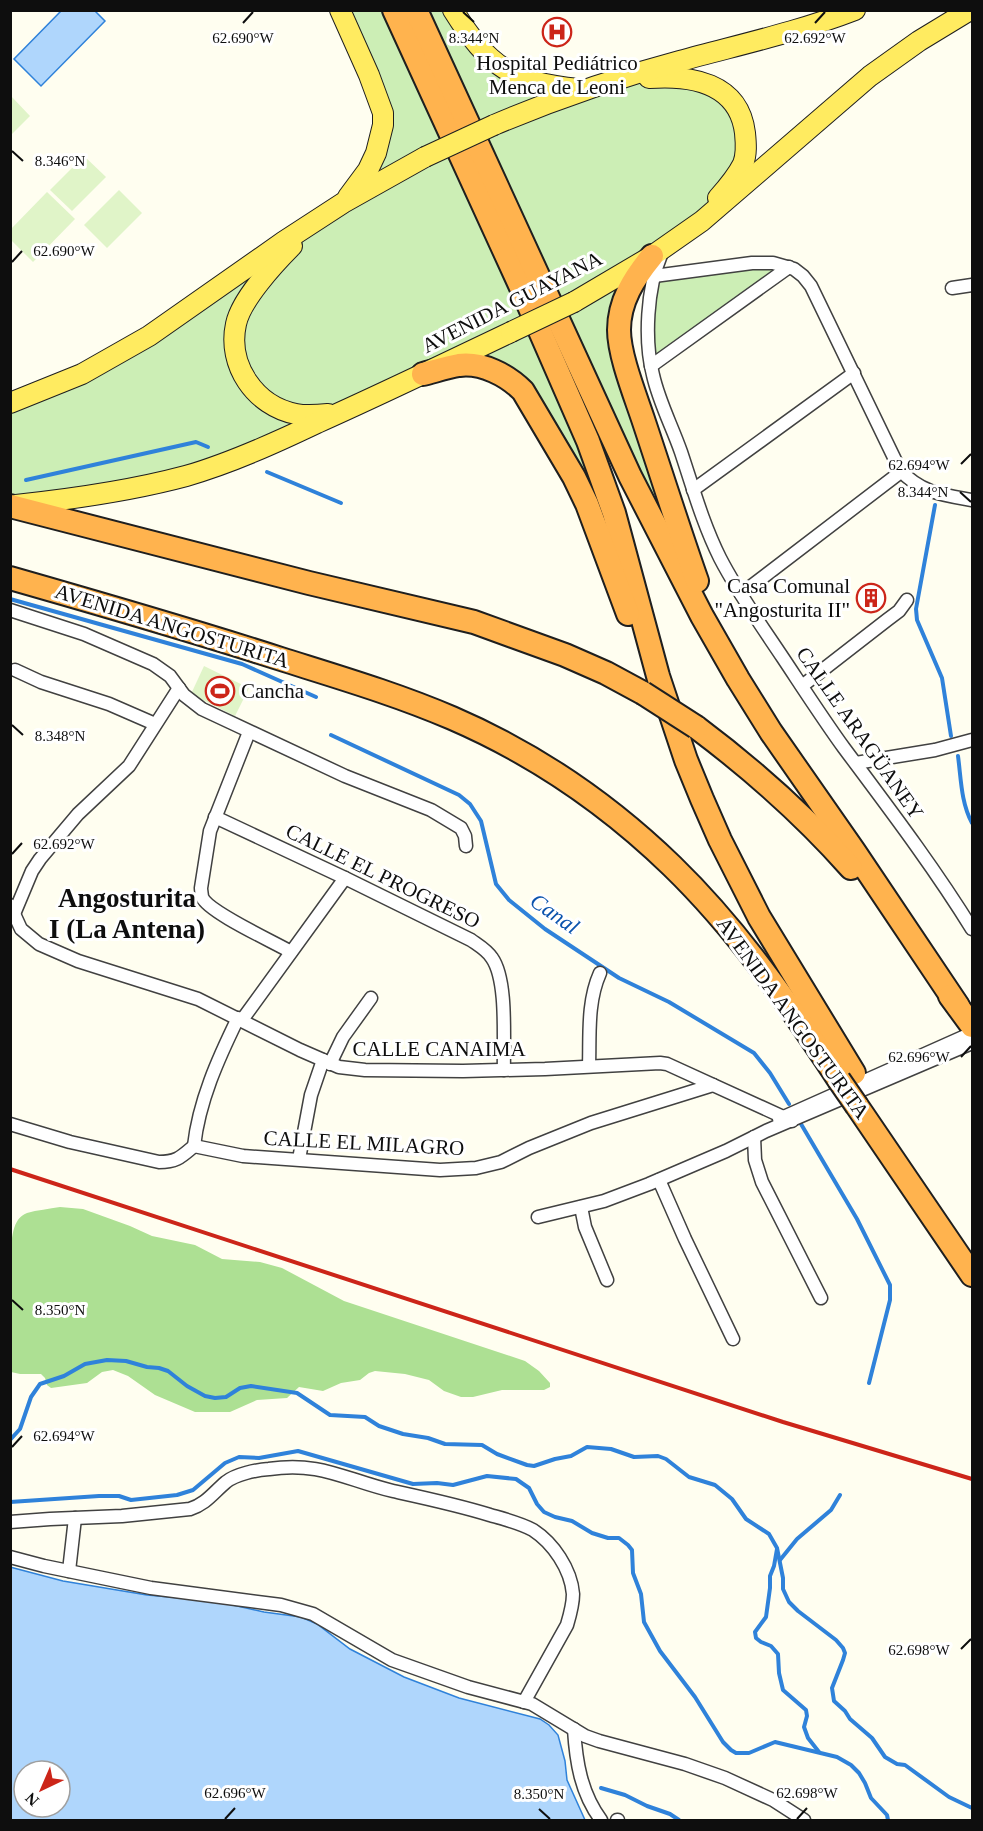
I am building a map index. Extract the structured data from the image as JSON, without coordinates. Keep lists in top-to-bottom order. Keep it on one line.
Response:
{"streets":{"highway":["AVENIDA ANGOSTURITA"],"main road":["AVENIDA GUAYANA"],"street":["CALLE ARAGÜANEY","CALLE EL PROGRESO","CALLE CANAIMA","CALLE EL MILAGRO"]},"crossings":[["AVENIDA GUAYANA","CALLE ARAGÜANEY"],["CALLE EL PROGRESO","CALLE CANAIMA"],["CALLE CANAIMA","CALLE EL MILAGRO"]],"districts":["Angosturita I (La Antena)"],"water":["Canal"],"places":{"hospital":["Hospital Pediátrico Menca de Leoni"],"building":["Casa Comunal \"Angosturita II\""],"sports":["Cancha"]},"north":"bottom left","coordinates":["8.344°N","62.690°W","62.692°W","8.346°N","62.694°W","8.348°N","62.696°W","8.350°N","62.698°W"]}
